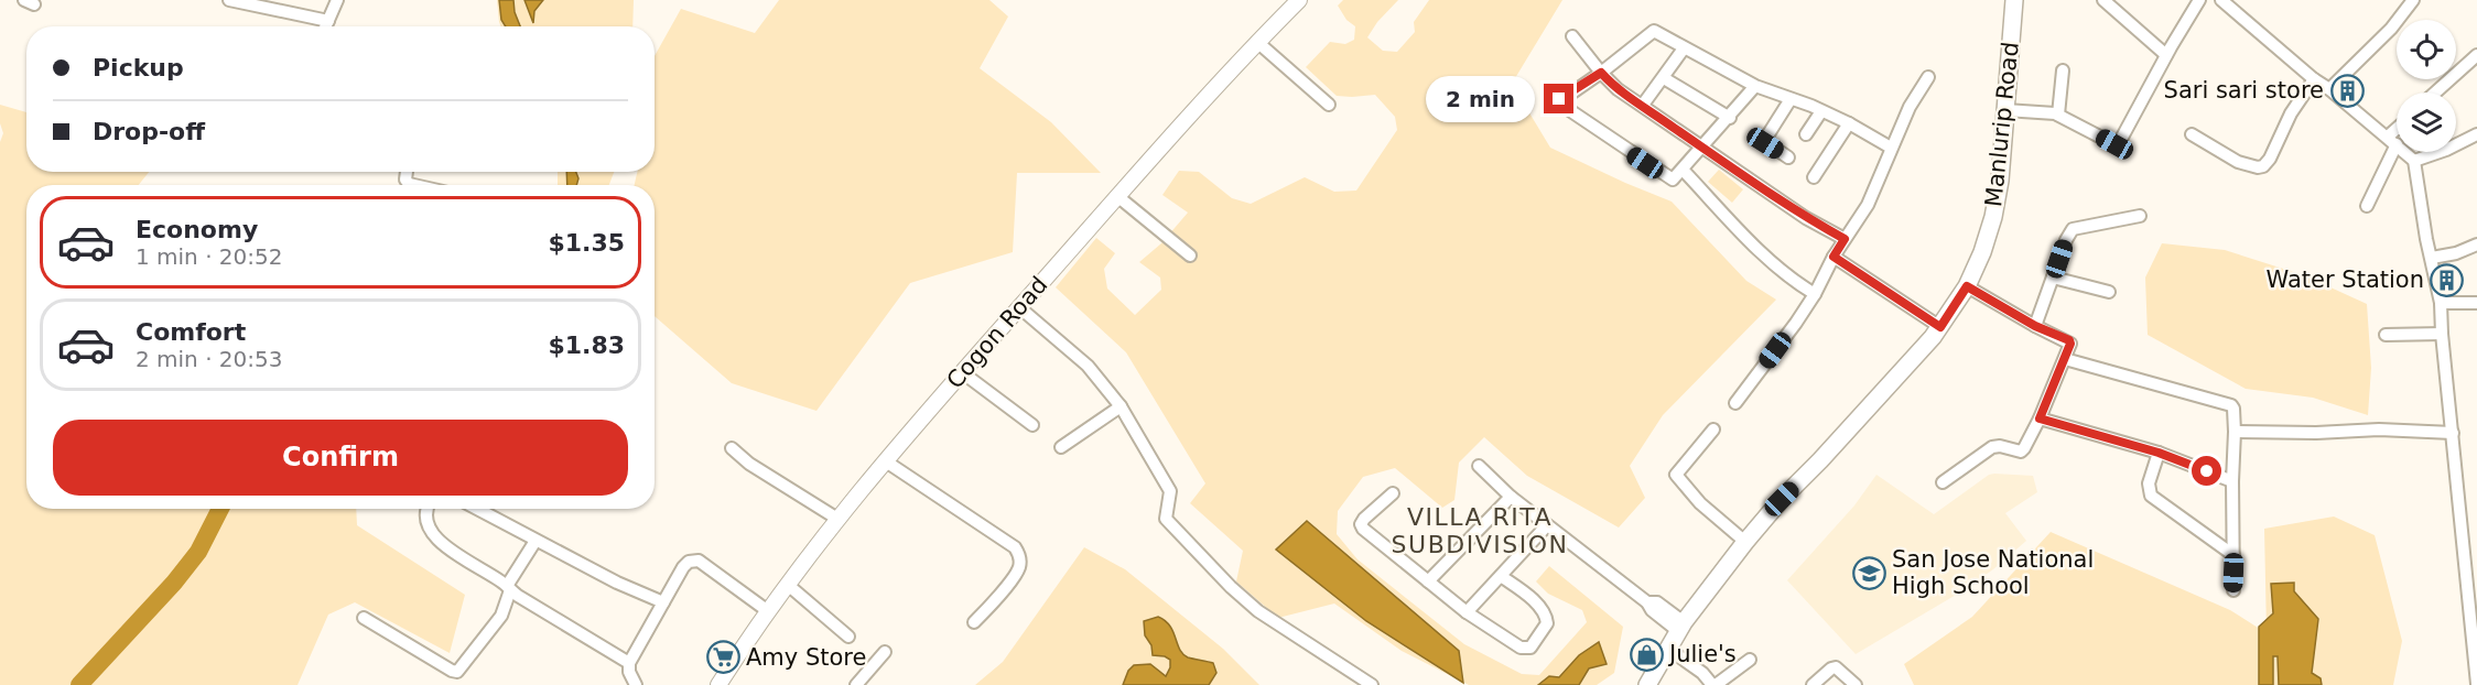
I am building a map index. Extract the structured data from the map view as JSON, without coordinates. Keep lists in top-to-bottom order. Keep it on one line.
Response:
{"streets":{"main road":["Manlurip Road"],"street":["Cogon Road"]},"districts":["VILLA RITA SUBDIVISION"],"places":{"building":["Sari sari store","Water Station"],"school or university":["San Jose National High School"],"shop":["Julie's"],"supermarket":["Amy Store"]},"page":{"banner":["Pickup","Drop-off"],"bubble":"2 min","list":[{"name":"Economy","note":"1 min · 20:52","value":"$1.35"},{"name":"Comfort","note":"2 min · 20:53","value":"$1.83"}],"buttons":"Confirm"}}
